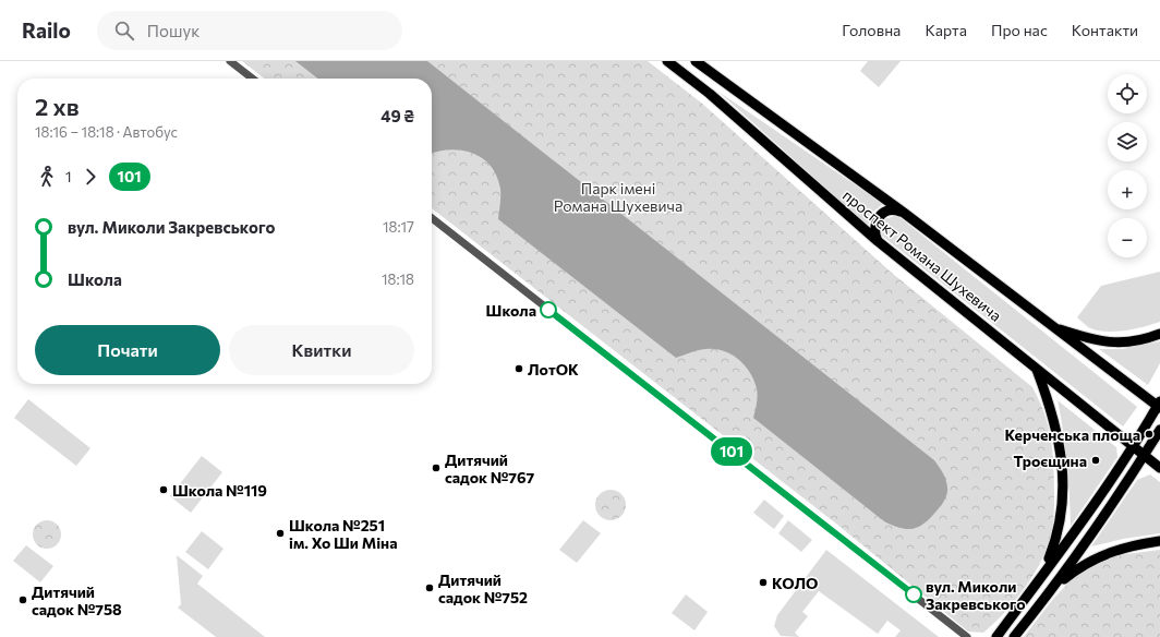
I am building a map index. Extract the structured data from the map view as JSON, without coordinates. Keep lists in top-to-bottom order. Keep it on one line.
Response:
{"streets":{"main road":["проспект Романа Шухевича"]},"parks":["Парк імені Романа Шухевича"],"places":["Школа","ЛотОК","Керченська площа","Троєщина","Дитячий садок №767","Школа №119","Школа №251 ім. Хо Ши Міна","КОЛО","Дитячий садок №752","вул. Миколи Закревського","Дитячий садок №758"],"lines":["bus line 101"],"page":{"header":"Railo","search":"Пошук","nav":["Головна","Карта","Про нас","Контакти"],"on_map":"101","map_buttons":["+","−"],"heading":["2 хв","18:16 – 18:18 · Автобус","49 ₴"],"legs":["1","101"],"list":[{"name":"вул. Миколи Закревського","value":"18:17"},{"name":"Школа","value":"18:18"}],"buttons":["Почати","Квитки"]}}
